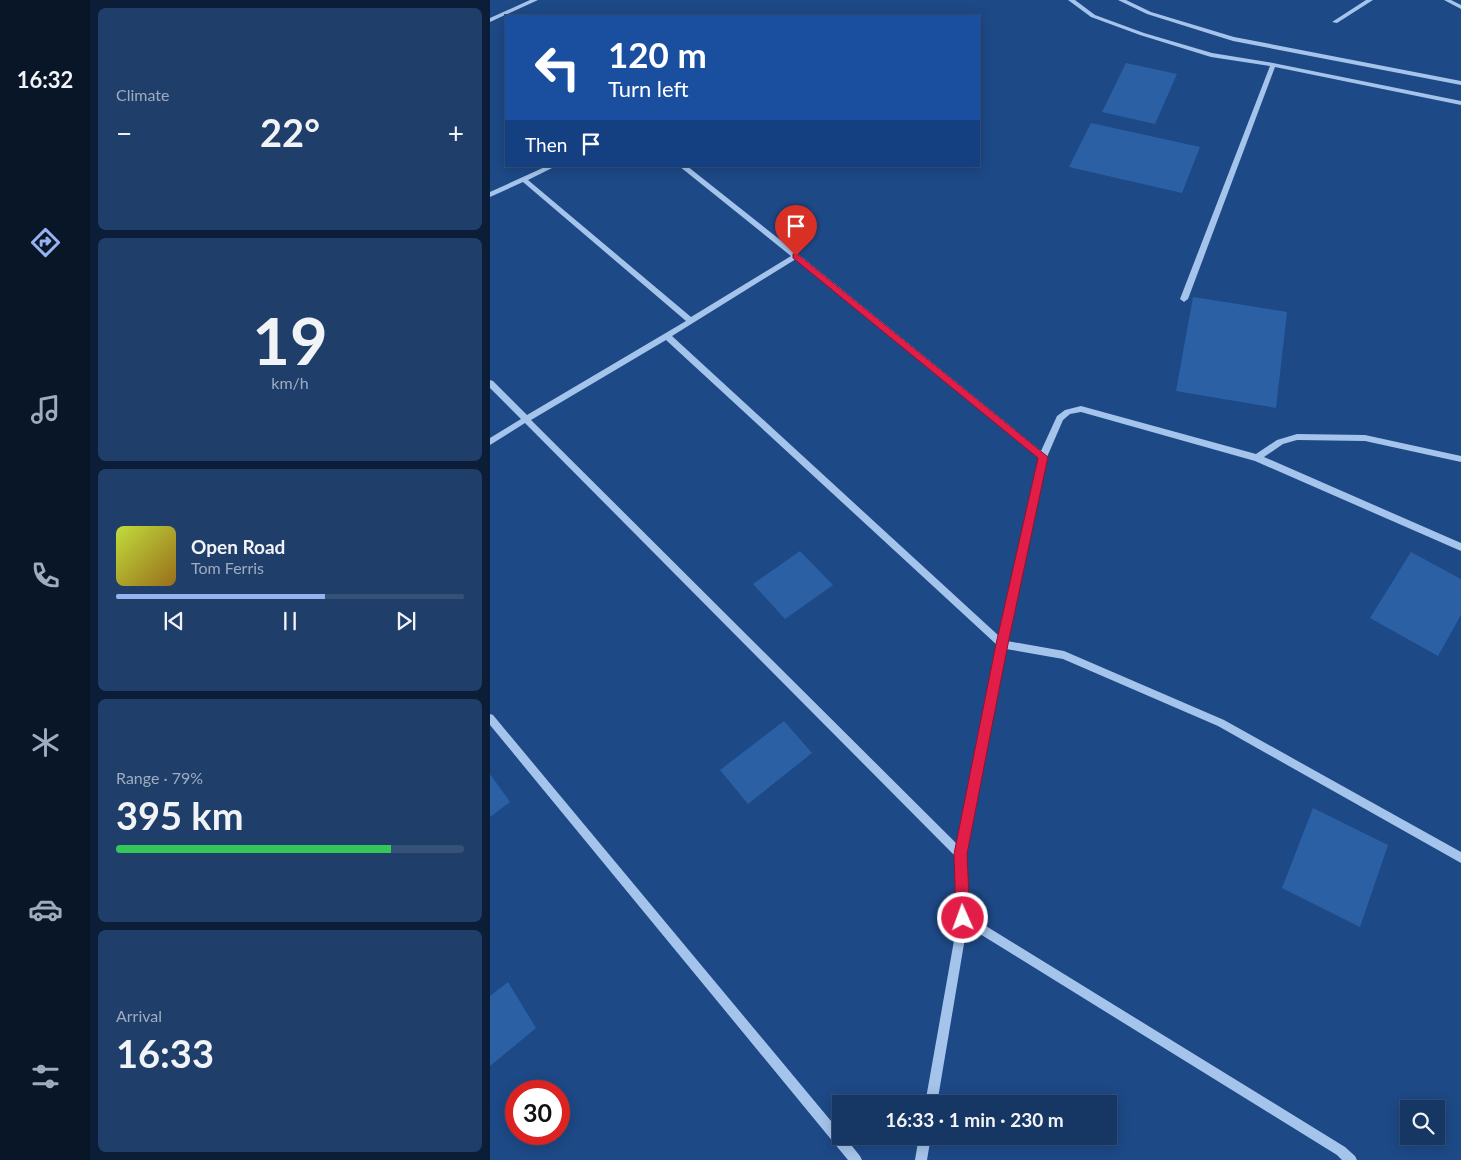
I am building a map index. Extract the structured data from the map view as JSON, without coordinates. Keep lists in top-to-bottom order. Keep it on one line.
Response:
{"page":{"tabs":"16:32","tile":["Climate",["19","km/h"],["Range · 79%","395 km"],["Arrival","16:33"]],"turn":["120 m","Turn left"],"heat":["−","22°","+"],"then":"Then","song":["Open Road","Tom Ferris"],"limit":"30","trip":"16:33 · 1 min · 230 m"}}
